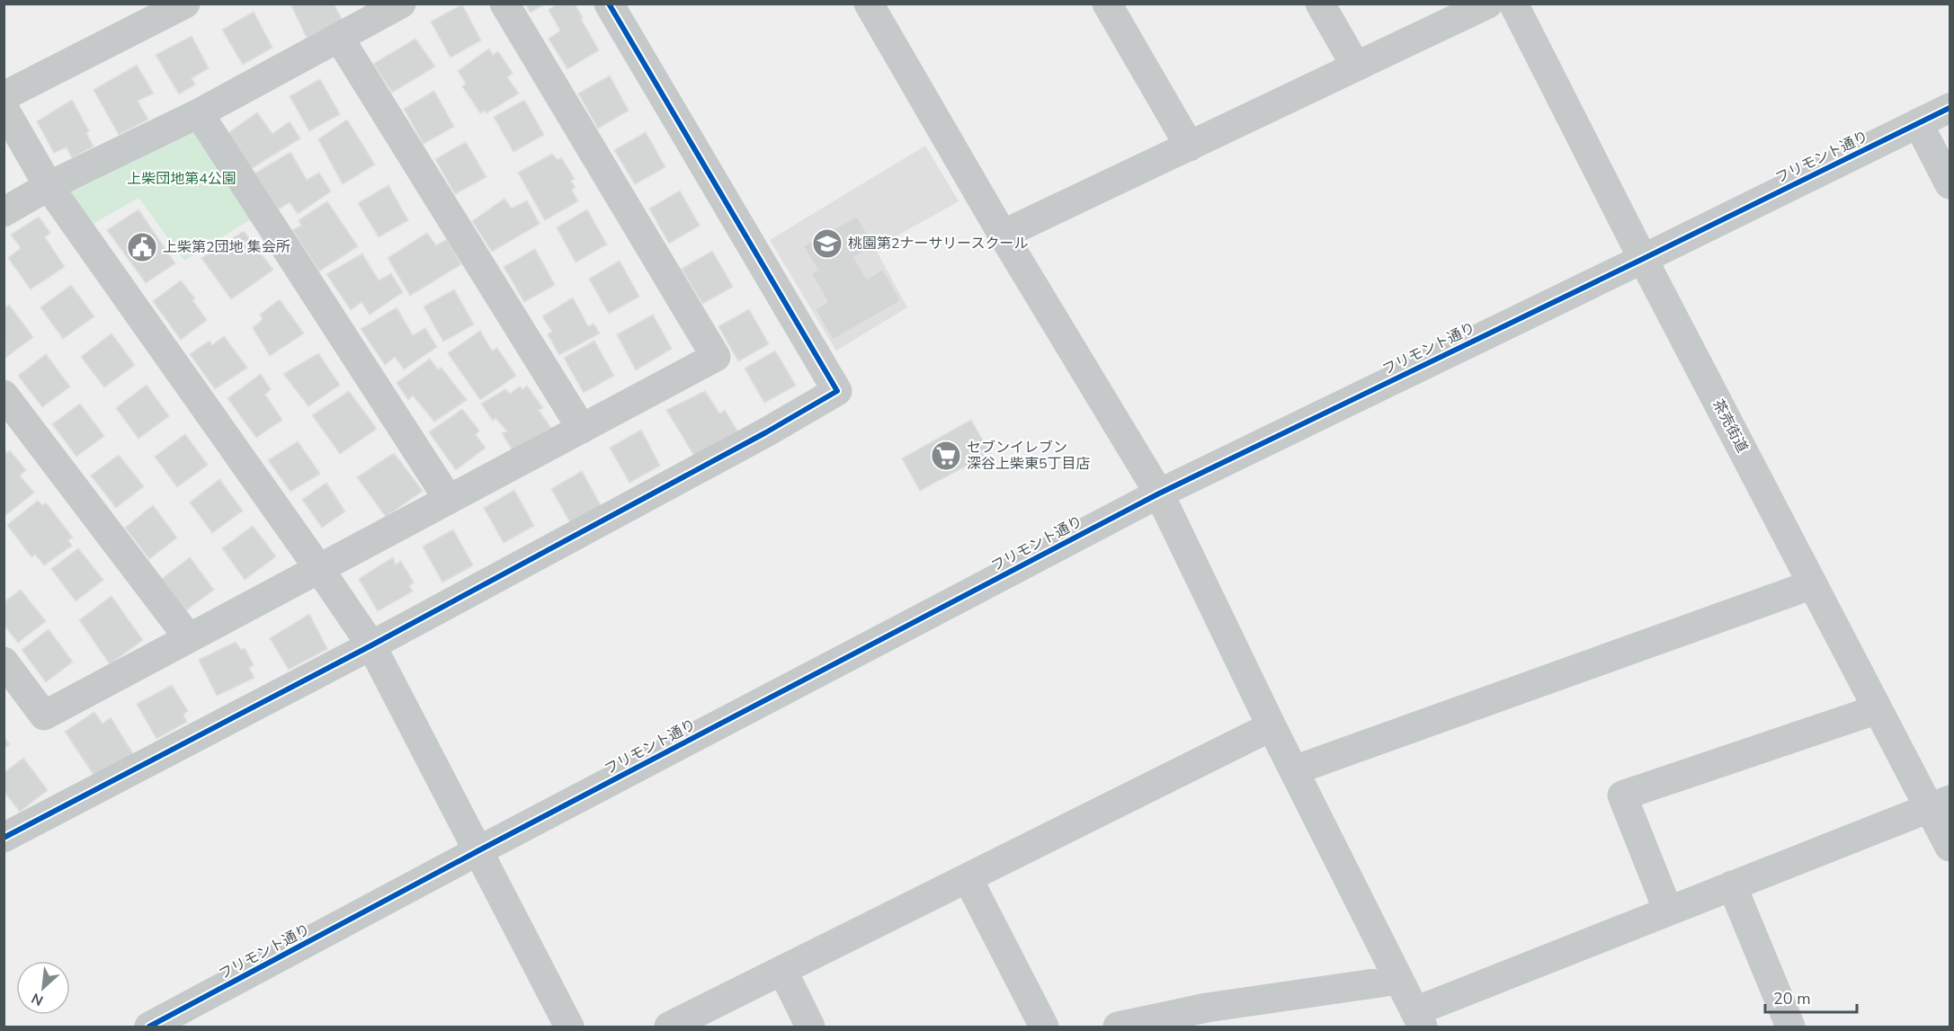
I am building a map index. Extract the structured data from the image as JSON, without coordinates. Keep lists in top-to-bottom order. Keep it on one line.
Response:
{"streets":{"street":["フリモント通り","茶売街道"]},"crossings":[["フリモント通り","茶売街道"]],"parks":["上柴団地第4公園"],"places":{"school or university":["桃園第2ナーサリースクール"],"public building":["上柴第2団地 集会所"],"supermarket":["セブンイレブン 深谷上柴東5丁目店"]},"scale_bar":"20 m","north":"bottom left"}
